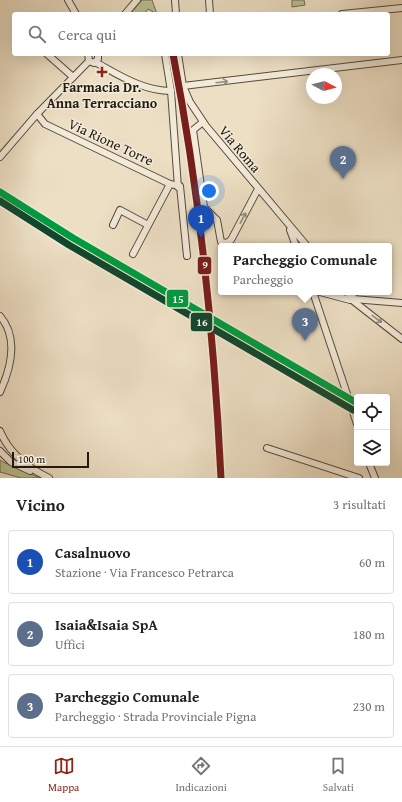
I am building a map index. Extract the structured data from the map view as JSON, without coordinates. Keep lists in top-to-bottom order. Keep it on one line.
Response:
{"streets":{"street":["Via Rione Torre","Via Roma"]},"places":{"health":["Farmacia Dr. Anna Terracciano"]},"lines":["transit line 9","transit line 15","transit line 16"],"scale_bar":"100 m","north":"right","page":{"search":"Cerca qui","pins":["2","1","3"],"popup":["Parcheggio Comunale","Parcheggio"],"scale":"100 m","heading":["Vicino","3 risultati"],"list":[{"mark":"1","name":"Casalnuovo","note":"Stazione · Via Francesco Petrarca","value":"60 m"},{"mark":"2","name":"Isaia&Isaia SpA","note":"Uffici","value":"180 m"},{"mark":"3","name":"Parcheggio Comunale","note":"Parcheggio · Strada Provinciale Pigna","value":"230 m"}],"nav":["Mappa","Indicazioni","Salvati"]}}
